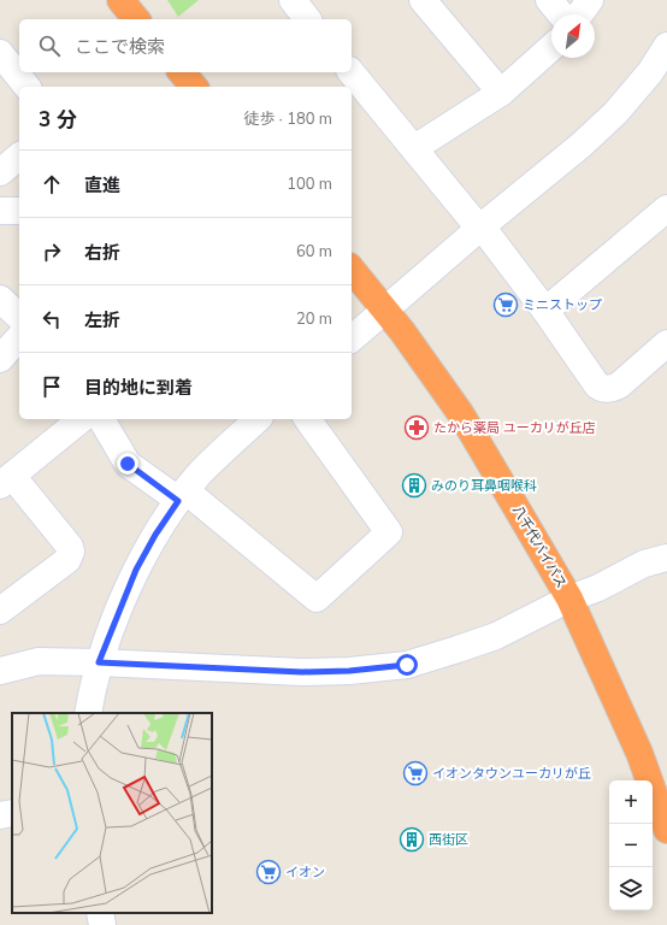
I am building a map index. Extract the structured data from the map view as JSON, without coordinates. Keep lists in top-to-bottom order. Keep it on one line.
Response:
{"streets":{"highway":["八千代バイパス"]},"places":{"supermarket":["ミニストップ","イオンタウンユーカリが丘","イオン"],"pharmacy":["たから薬局 ユーカリが丘店"],"building":["みのり耳鼻咽喉科","西街区"]},"north":"top right","page":{"search":"ここで検索","heading":["3 分","徒歩 · 180 m"],"list":[["直進","100 m"],["右折","60 m"],["左折","20 m"],"目的地に到着"],"map_buttons":["+","−"]}}
